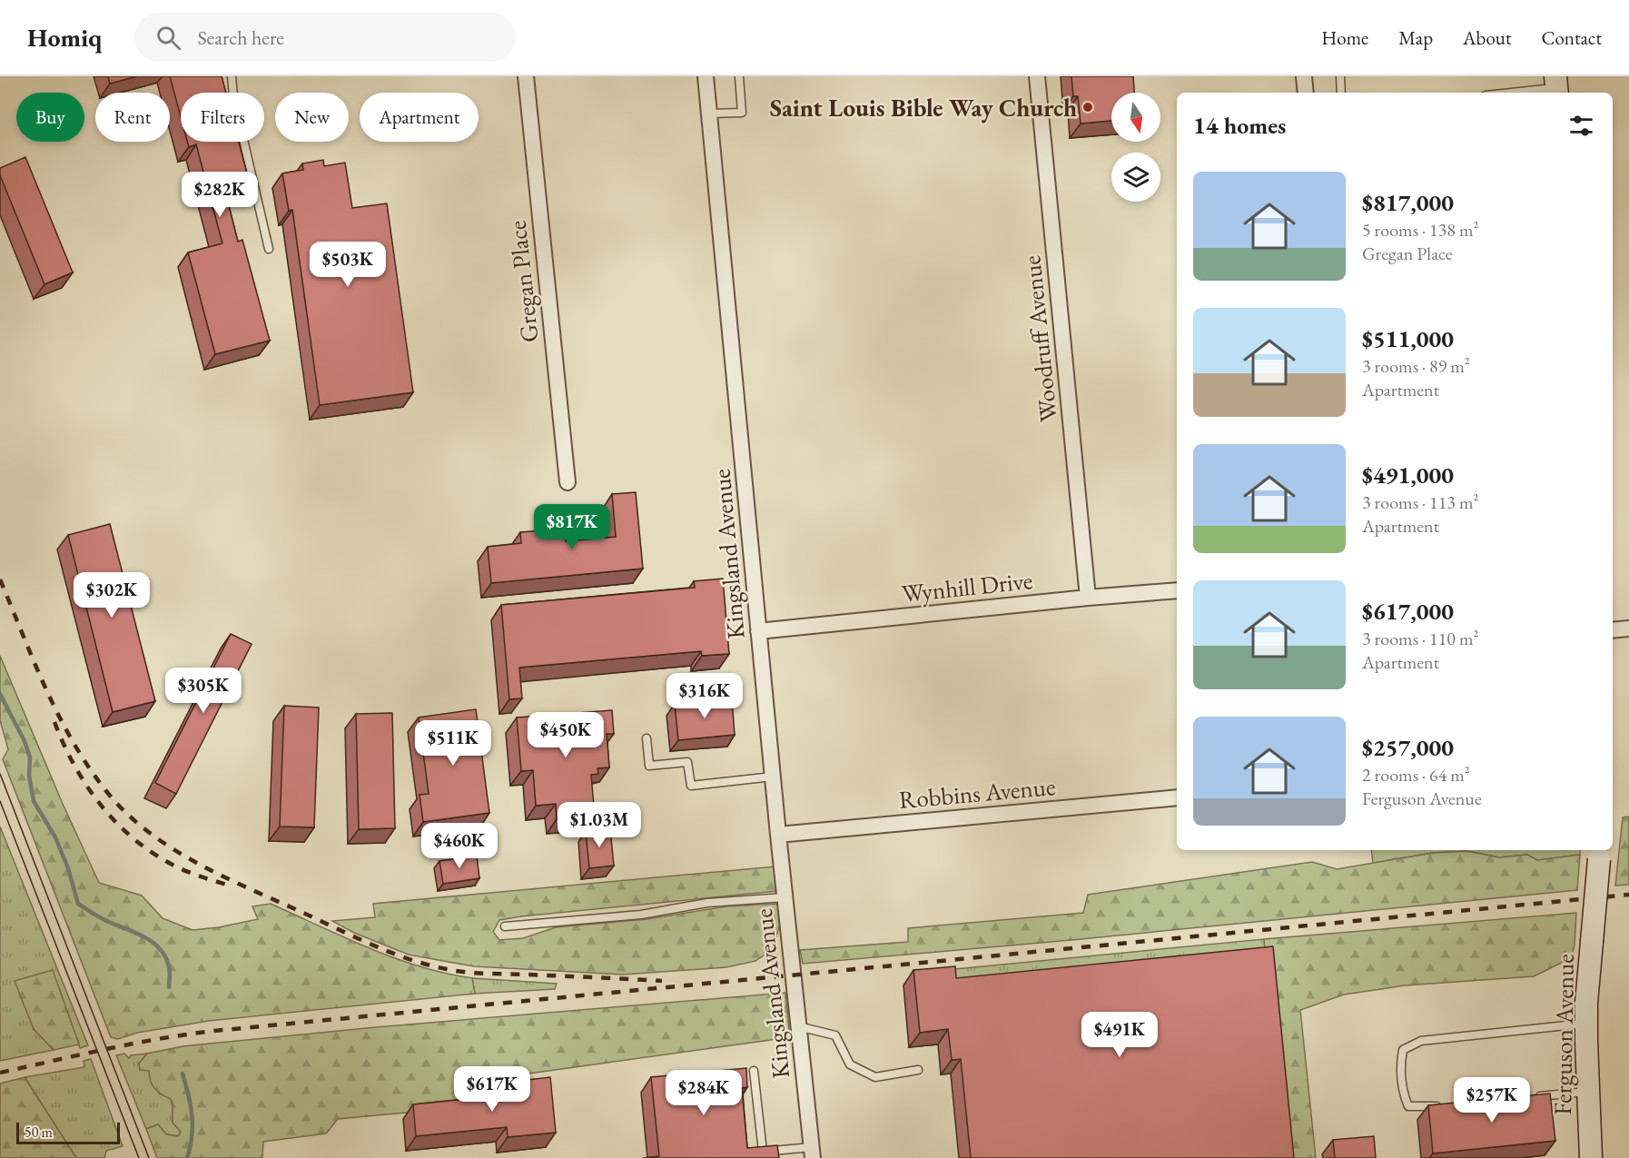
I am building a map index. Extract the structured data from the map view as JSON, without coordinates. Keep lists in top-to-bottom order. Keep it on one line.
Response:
{"streets":{"street":["Gregan Place","Woodruff Avenue","Kingsland Avenue","Wynhill Drive","Robbins Avenue","Ferguson Avenue"]},"crossings":[["Woodruff Avenue","Wynhill Drive"],["Kingsland Avenue","Wynhill Drive"],["Kingsland Avenue","Robbins Avenue"]],"places":["Saint Louis Bible Way Church"],"scale_bar":"50 m","north":"bottom","page":{"header":"Homiq","search":"Search here","nav":["Home","Map","About","Contact"],"chip":["Buy","Rent","Filters","New","Apartment"],"heading":"14 homes","list":[{"name":"$817,000","note":"5 rooms · 138 m² · Gregan Place"},{"name":"$511,000","note":"3 rooms · 89 m² · Apartment"},{"name":"$491,000","note":"3 rooms · 113 m² · Apartment"},{"name":"$617,000","note":"3 rooms · 110 m² · Apartment"},{"name":"$257,000","note":"2 rooms · 64 m² · Ferguson Avenue"}],"price":["$282K","$503K","$817K","$302K","$305K","$316K","$450K","$511K","$1.03M","$460K","$491K","$617K","$284K","$257K"],"scale":"50 m"}}
